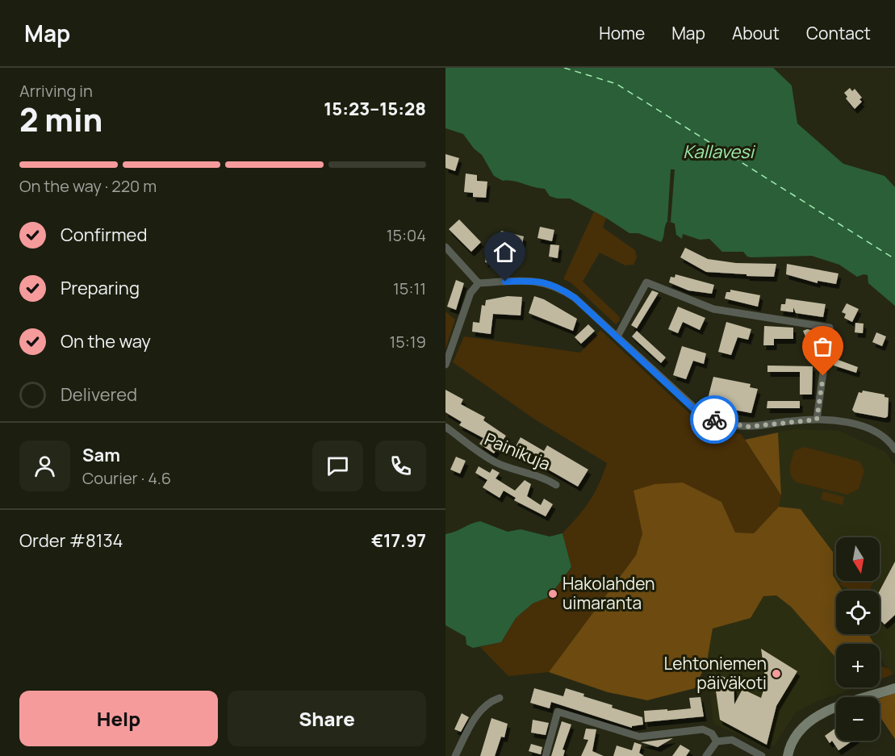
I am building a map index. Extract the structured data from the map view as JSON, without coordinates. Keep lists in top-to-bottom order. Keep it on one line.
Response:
{"streets":{"street":["Painikuja"]},"water":["Kallavesi"],"places":["Hakolahden uimaranta","Lehtoniemen päiväkoti"],"north":"bottom","page":{"header":"Map","nav":["Home","Map","About","Contact"],"heading":["2 min","Arriving in","15:23–15:28"],"panel":["Sam","Courier · 4.6","Order #8134","€17.97"],"bar":"On the way · 220 m","list":[["Confirmed","15:04"],["Preparing","15:11"],["On the way","15:19"],"Delivered"],"map_buttons":["+","−"],"buttons":["Help","Share"]}}
